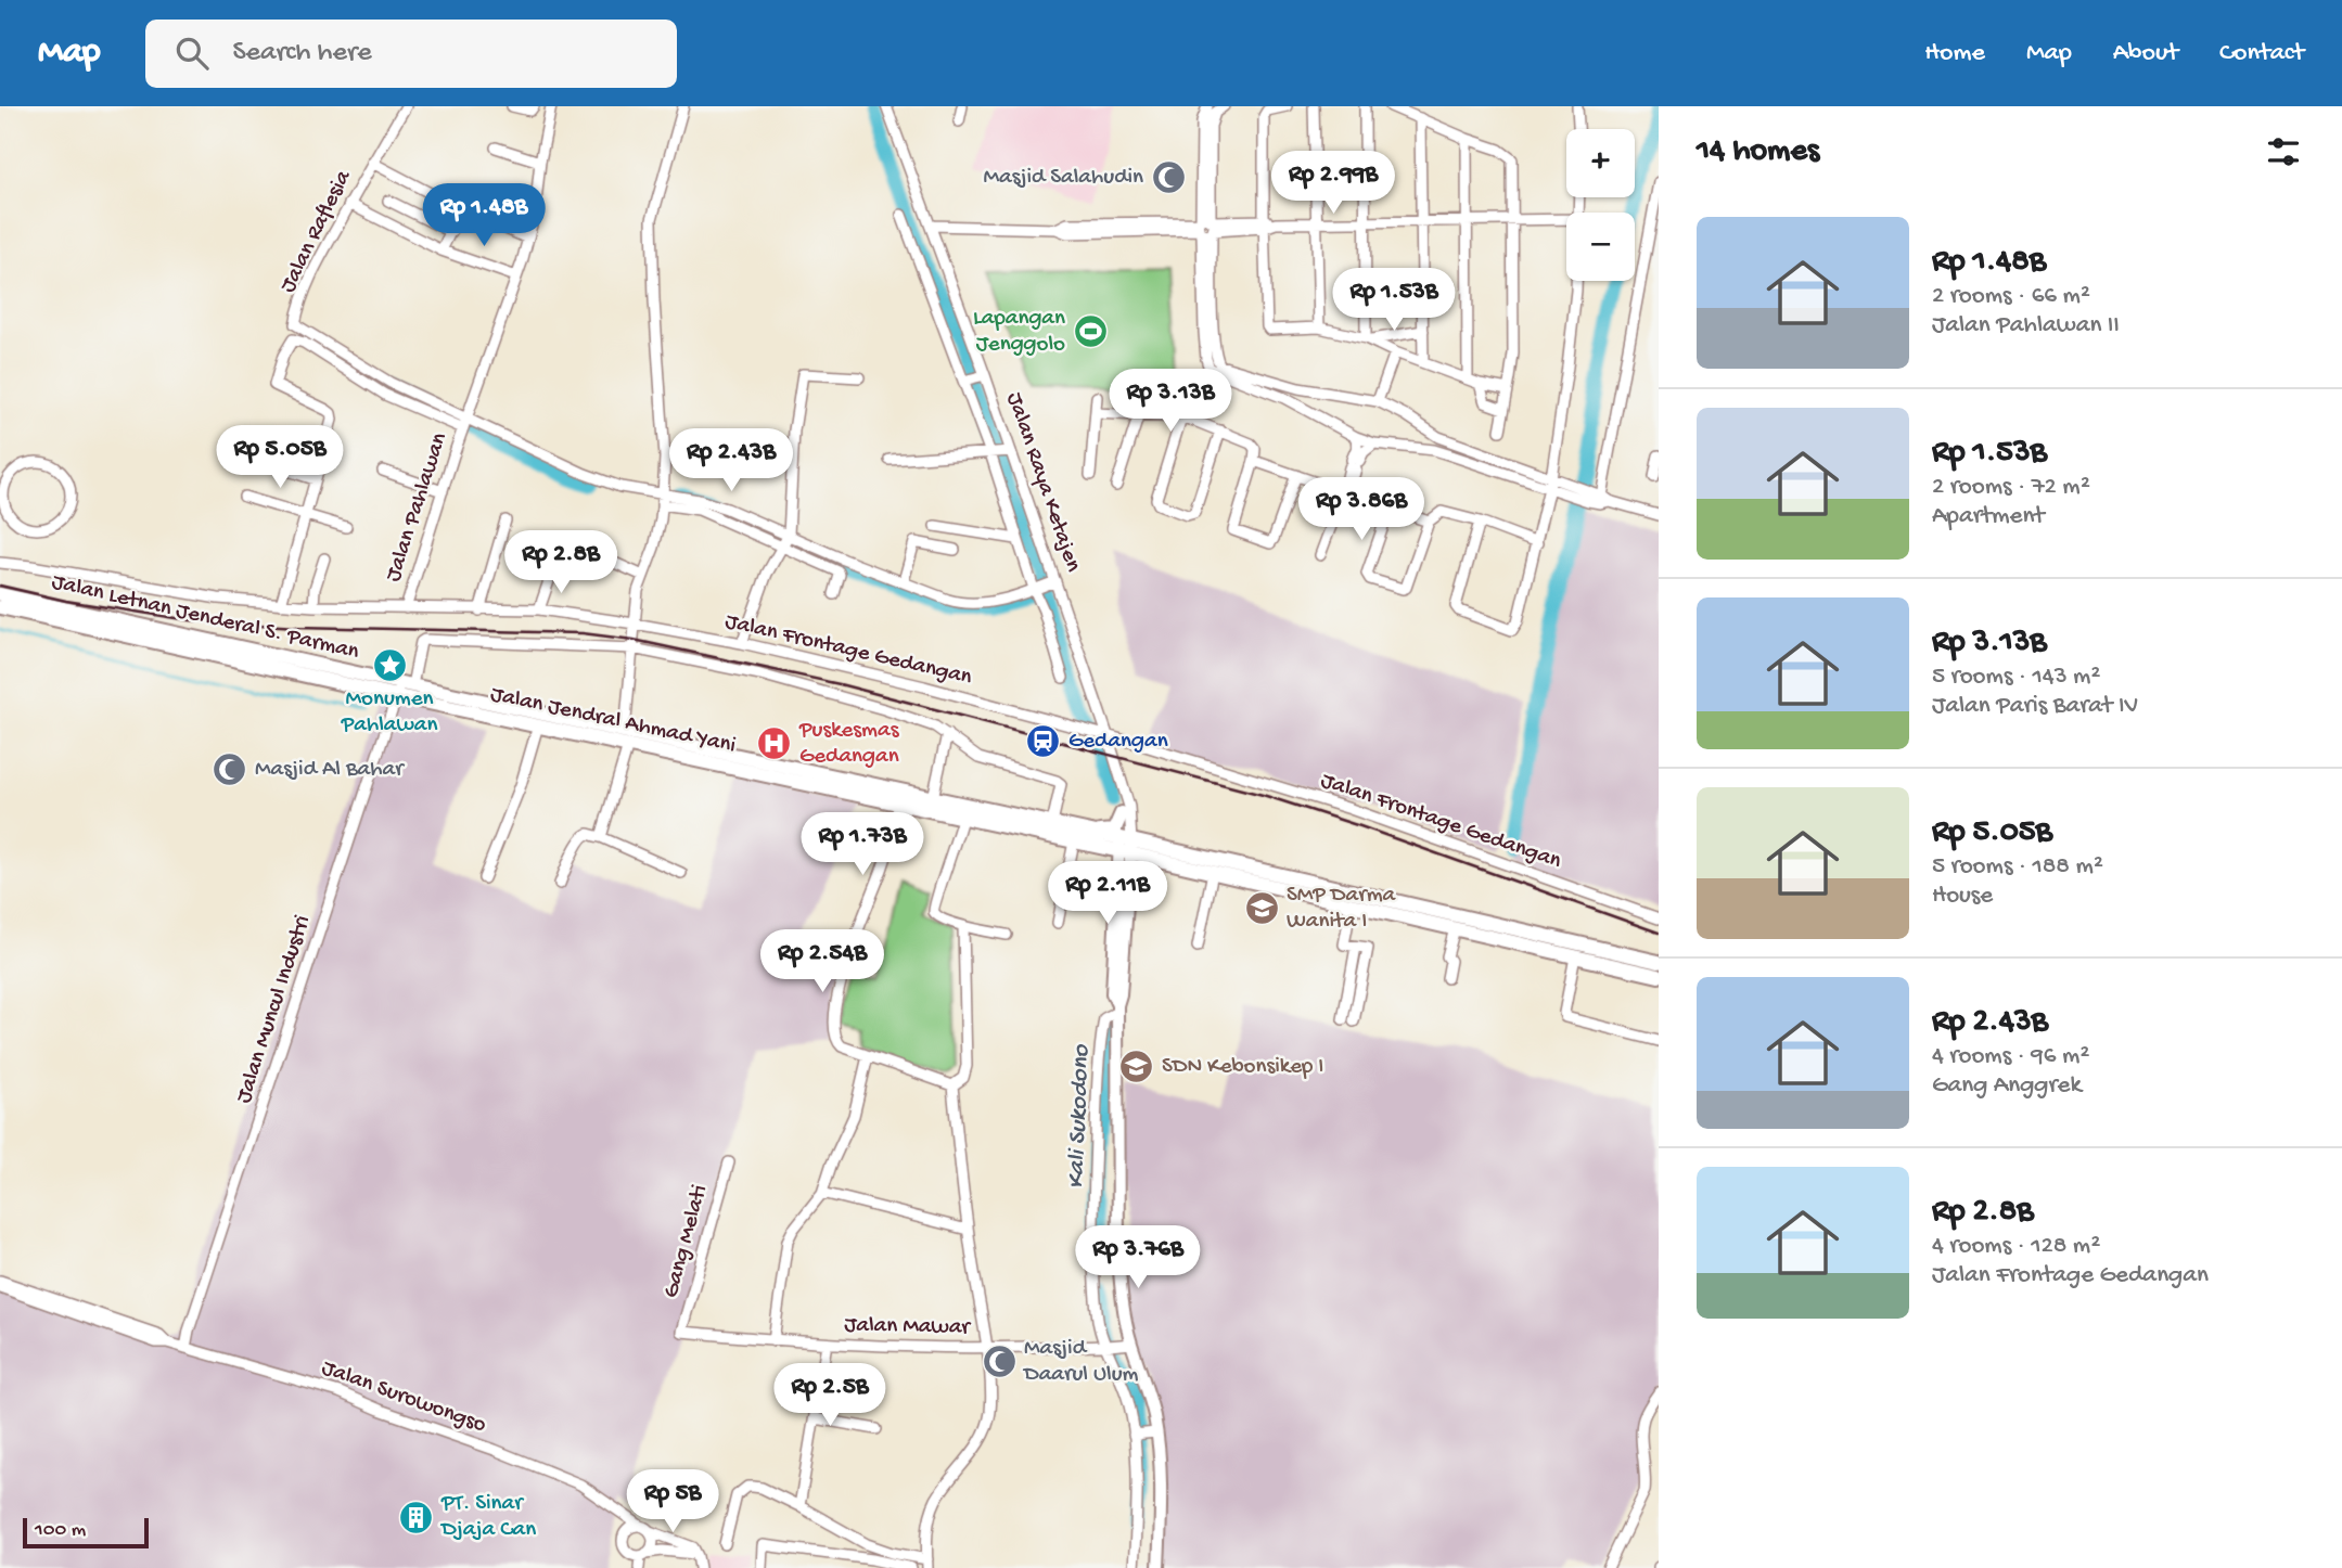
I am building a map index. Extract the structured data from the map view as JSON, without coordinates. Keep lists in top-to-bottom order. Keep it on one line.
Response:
{"streets":{"highway":["Jalan Letnan Jenderal S. Parman","Jalan Jendral Ahmad Yani"],"street":["Jalan Raflesia","Jalan Raya Ketajen","Jalan Pahlawan","Jalan Frontage Gedangan","Jalan Muncul Industri","Gang Melati","Jalan Mawar","Jalan Surowongso"]},"crossings":[["Jalan Raflesia","Jalan Pahlawan"],["Jalan Raya Ketajen","Jalan Frontage Gedangan"],["Jalan Raya Ketajen","Jalan Jendral Ahmad Yani"],["Jalan Pahlawan","Jalan Frontage Gedangan"],["Jalan Letnan Jenderal S. Parman","Jalan Jendral Ahmad Yani"],["Jalan Letnan Jenderal S. Parman","Jalan Muncul Industri"],["Jalan Jendral Ahmad Yani","Jalan Muncul Industri"],["Jalan Muncul Industri","Jalan Surowongso"],["Gang Melati","Jalan Mawar"]],"water":["Kali Sukodono"],"places":{"mosque":["Masjid Salahudin","Masjid Al Bahar","Masjid Daarul Ulum"],"sports":["Lapangan Jenggolo"],"place":["Monumen Pahlawan"],"station":["Gedangan"],"hospital":["Puskesmas Gedangan"],"school or university":["SMP Darma Wanita I","SDN Kebonsikep I"],"building":["PT. Sinar Djaja Can"]},"scale_bar":"100 m","page":{"header":"Map","search":"Search here","nav":["Home","Map","About","Contact"],"heading":"14 homes","map_buttons":["+","−"],"price":["Rp 2.99B","Rp 1.48B","Rp 1.53B","Rp 3.13B","Rp 5.05B","Rp 2.43B","Rp 3.86B","Rp 2.8B","Rp 1.73B","Rp 2.11B","Rp 2.54B","Rp 3.76B","Rp 2.5B","Rp 5B"],"list":[{"name":"Rp 1.48B","note":"2 rooms · 66 m² · Jalan Pahlawan II"},{"name":"Rp 1.53B","note":"2 rooms · 72 m² · Apartment"},{"name":"Rp 3.13B","note":"5 rooms · 143 m² · Jalan Paris Barat IV"},{"name":"Rp 5.05B","note":"5 rooms · 188 m² · House"},{"name":"Rp 2.43B","note":"4 rooms · 96 m² · Gang Anggrek"},{"name":"Rp 2.8B","note":"4 rooms · 128 m² · Jalan Frontage Gedangan"}],"scale":"100 m"}}
